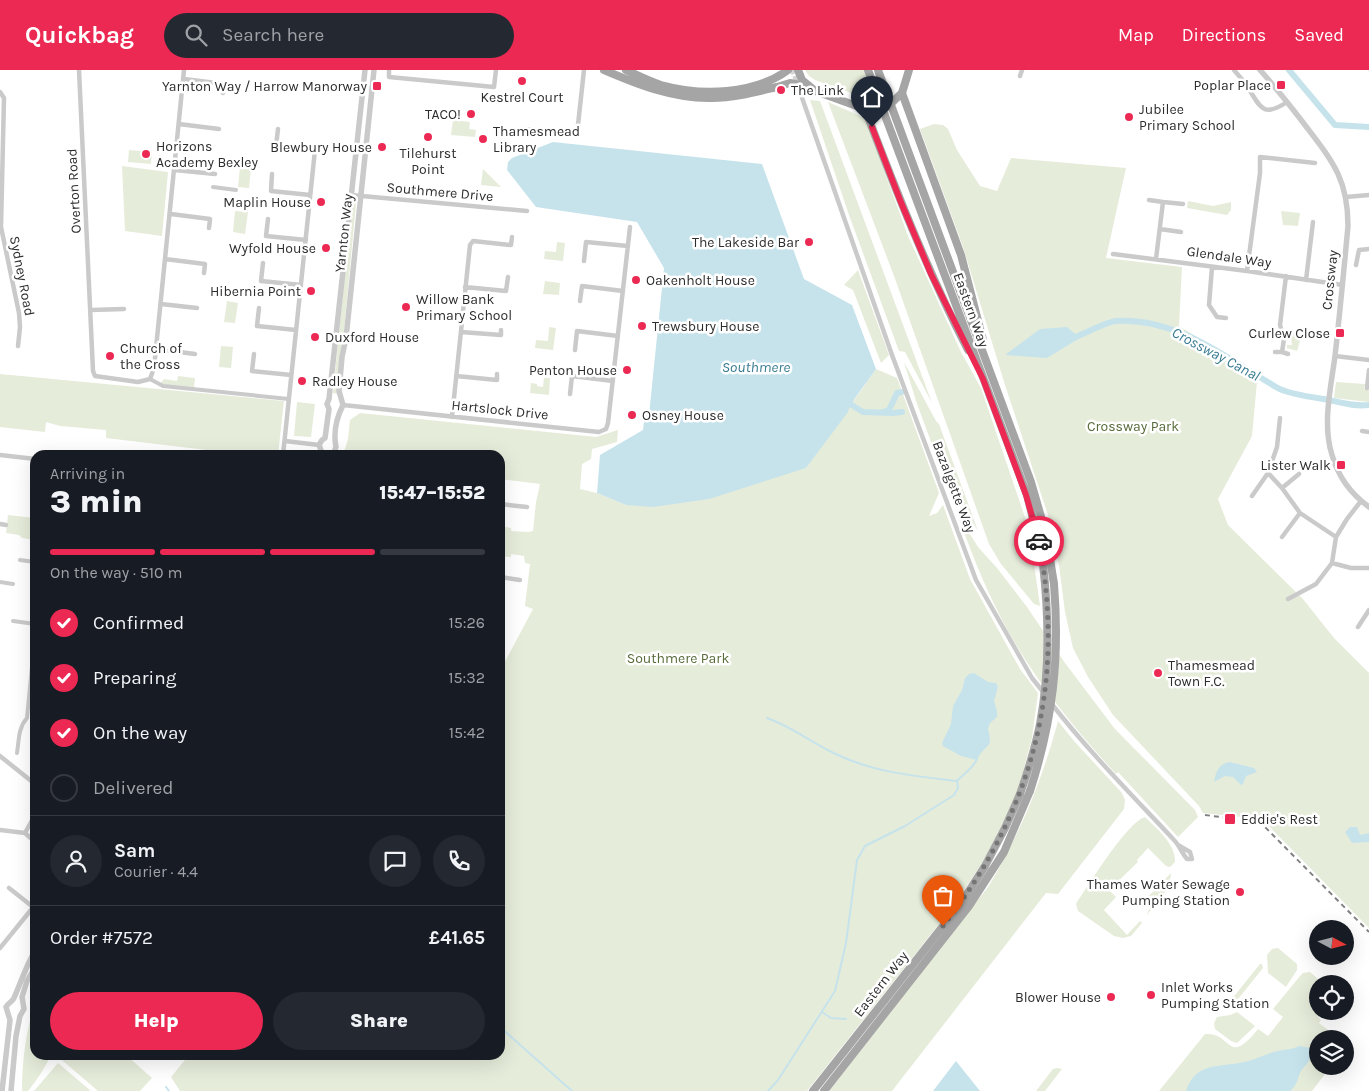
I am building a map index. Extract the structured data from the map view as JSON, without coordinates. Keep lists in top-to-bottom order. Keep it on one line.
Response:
{"streets":{"main road":["Eastern Way"],"street":["Overton Road","Southmere Drive","Yarnton Way","Glendale Way","Sydney Road","Crossway","Hartslock Drive","Bazalgette Way"]},"crossings":[["Southmere Drive","Yarnton Way"],["Yarnton Way","Hartslock Drive"],["Glendale Way","Crossway"]],"water":["Crossway Canal","Southmere"],"parks":["Crossway Park","Southmere Park"],"places":{"other":["Kestrel Court","The Link","TACO!","Jubilee Primary School","Tilehurst Point","Thamesmead Library","Blewbury House","Horizons Academy Bexley","Maplin House","The Lakeside Bar","Wyfold House","Oakenholt House","Hibernia Point","Willow Bank Primary School","Trewsbury House","Duxford House","Church of the Cross","Penton House","Radley House","Osney House","Thamesmead Town F.C.","Thames Water Sewage Pumping Station","Inlet Works Pumping Station","Blower House"],"transit":["Poplar Place","Yarnton Way / Harrow Manorway","Curlew Close","Lister Walk","Eddie's Rest"]},"north":"right","page":{"header":"Quickbag","search":"Search here","nav":["Map","Directions","Saved"],"heading":["3 min","Arriving in","15:47–15:52"],"panel":["Sam","Courier · 4.4","Order #7572","£41.65"],"bar":"On the way · 510 m","list":[["Confirmed","15:26"],["Preparing","15:32"],["On the way","15:42"],"Delivered"],"buttons":["Help","Share"]}}
